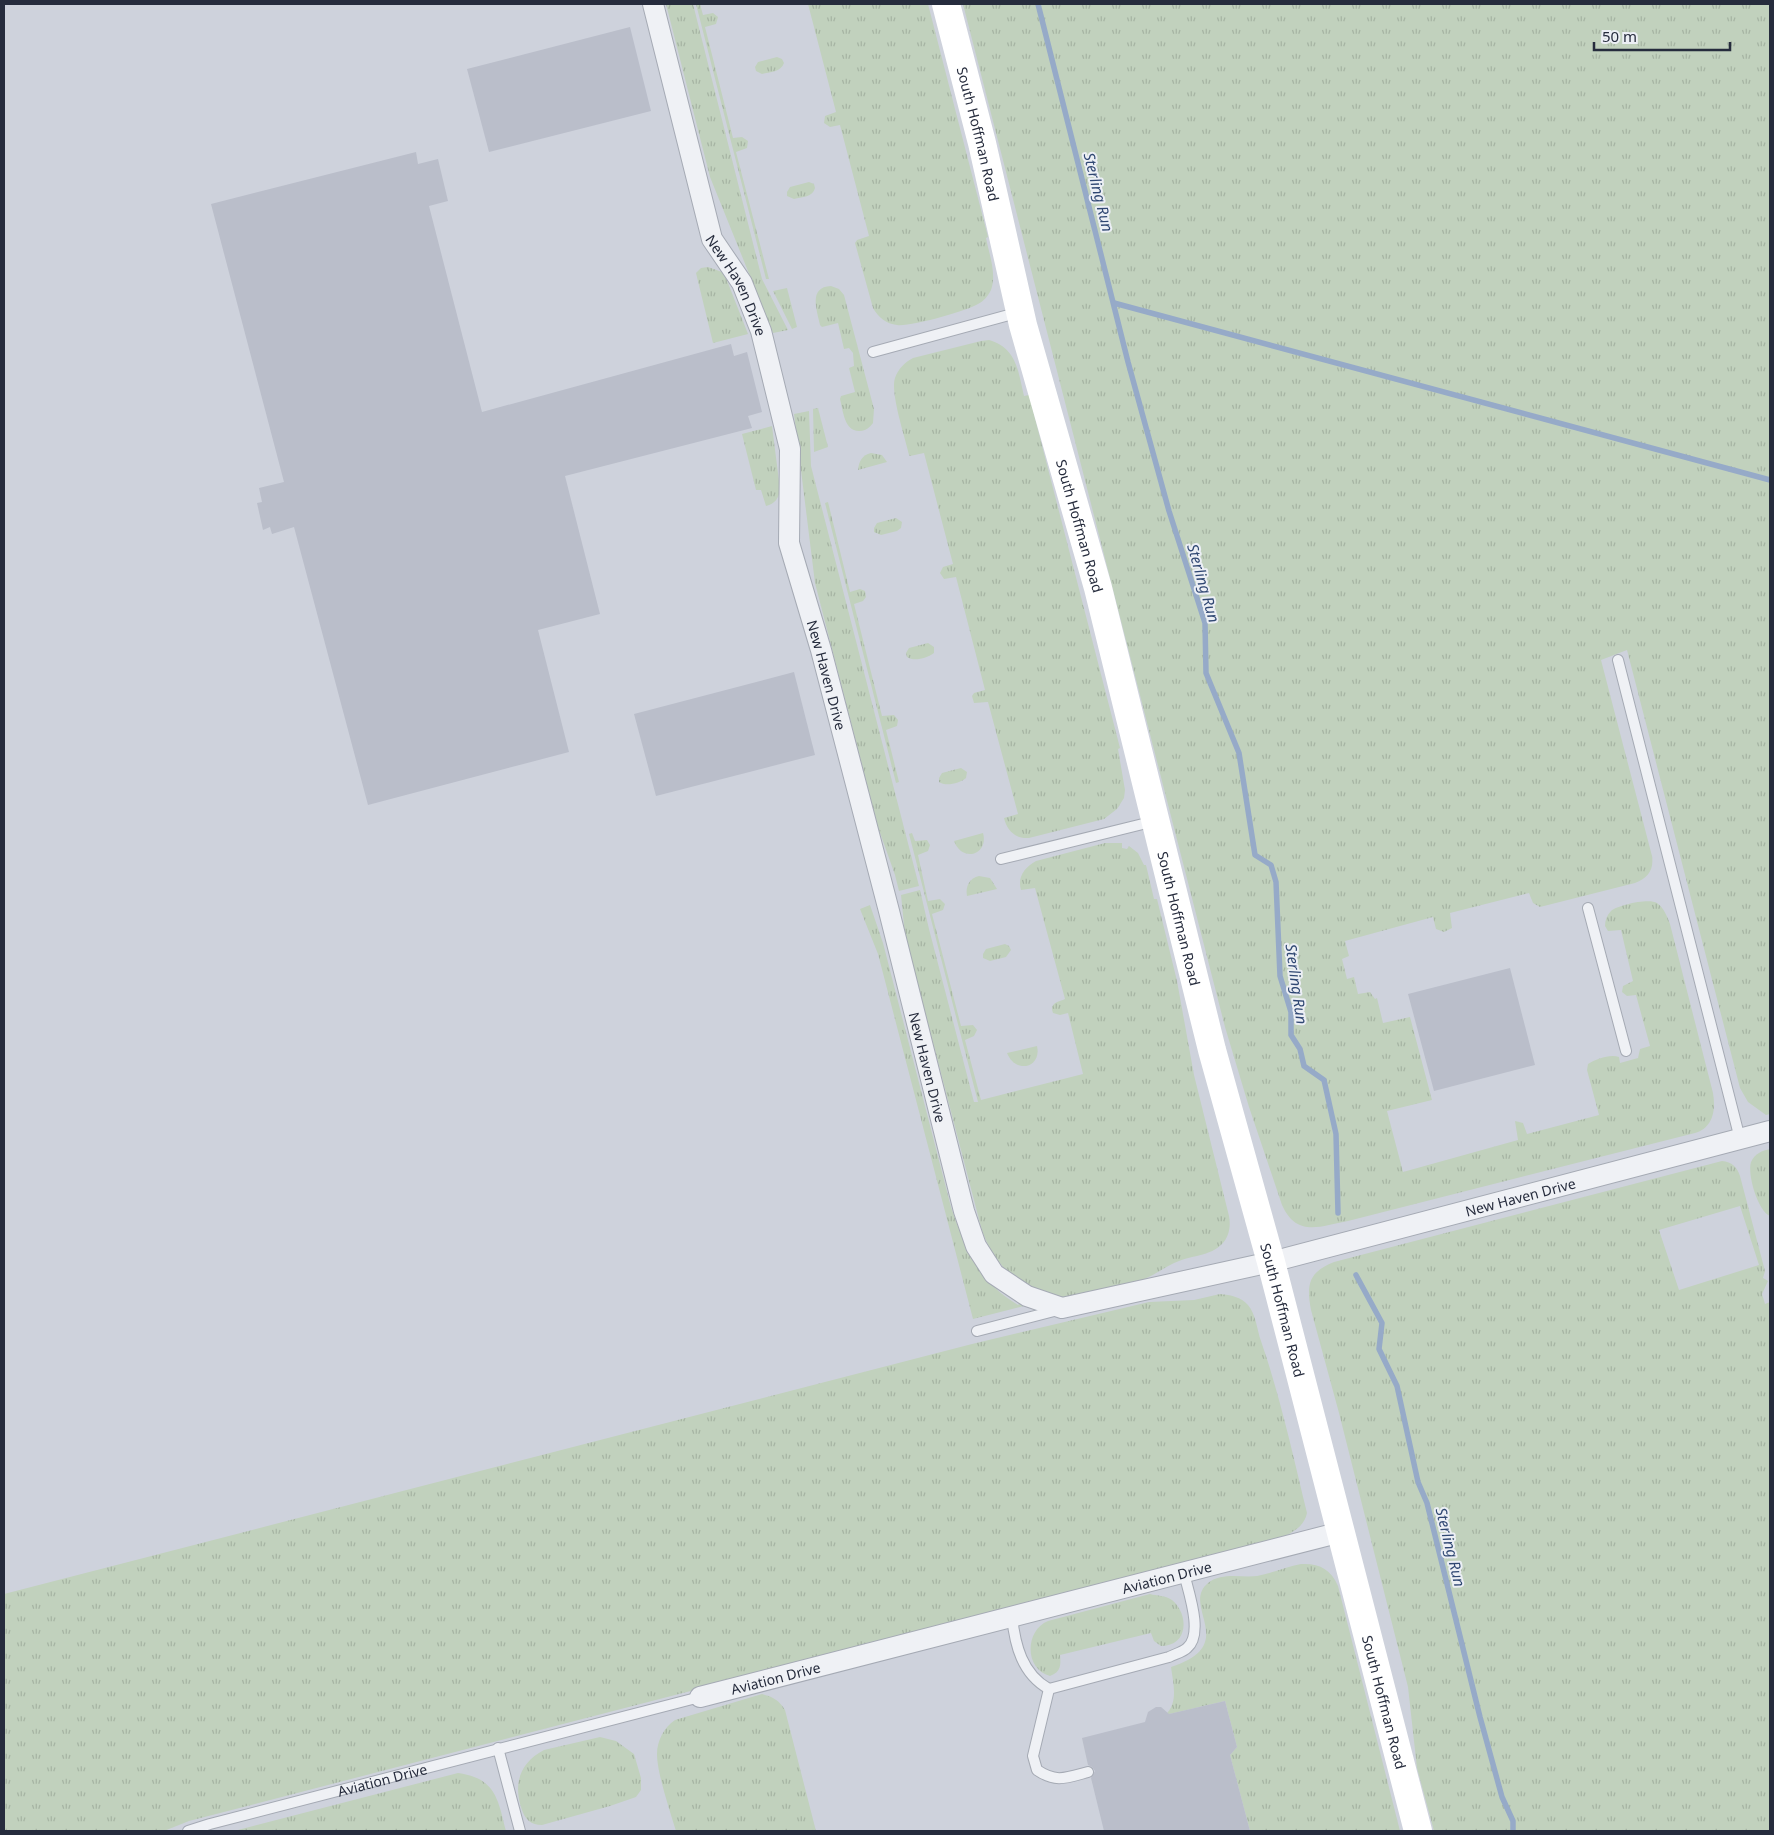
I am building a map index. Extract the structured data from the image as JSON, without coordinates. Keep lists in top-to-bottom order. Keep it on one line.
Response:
{"streets":{"street":["South Hoffman Road","New Haven Drive","Aviation Drive"]},"crossings":[["South Hoffman Road","New Haven Drive"],["South Hoffman Road","Aviation Drive"]],"water":["Sterling Run"],"scale_bar":"50 m"}
